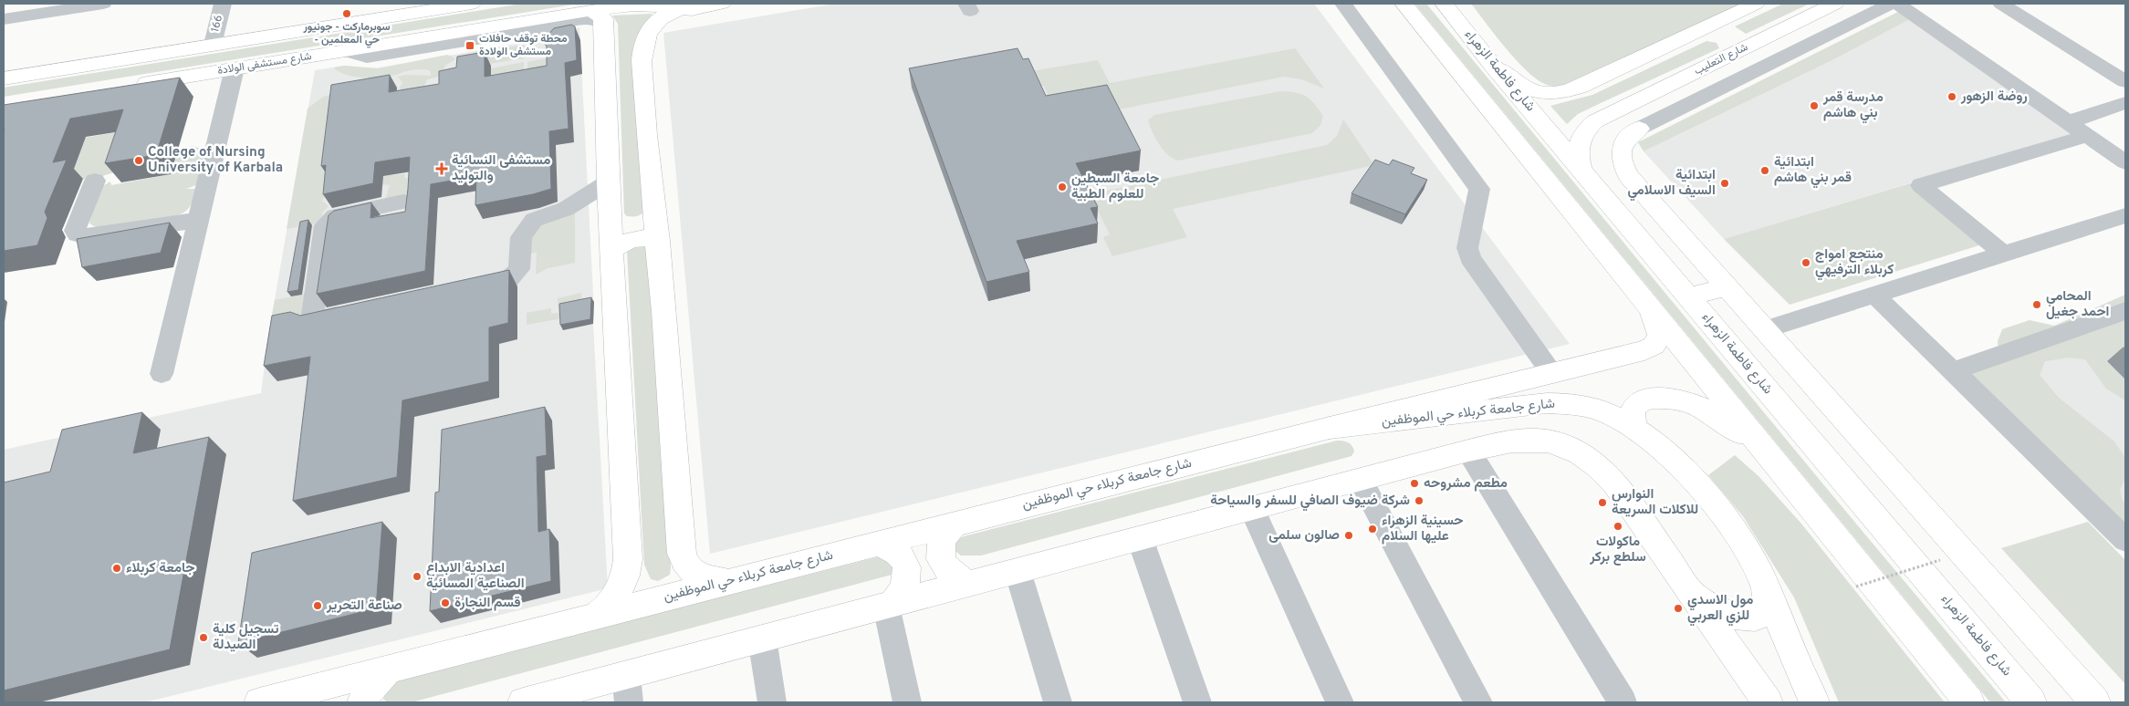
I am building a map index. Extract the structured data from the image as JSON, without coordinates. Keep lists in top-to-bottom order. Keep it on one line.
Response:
{"streets":{"main road":["شارع التعليب","شارع مستشفى الولادة","شارع فاطمة الزهراء","شارع جامعة كربلاء حي الموظفين"],"street":["166"]},"crossings":[["شارع التعليب","شارع فاطمة الزهراء"]],"places":{"other":["سوبرماركت - جونيور - حي المعلمين","روضة الزهور","مدرسة قمر بني هاشم","College of Nursing University of Karbala","ابتدائية قمر بني هاشم","ابتدائية السيف الاسلامي","جامعة السبطين للعلوم الطبية","منتجع امواج كربلاء الترفيهي","المحامي احمد جغيل","مطعم مشروحه","شركة ضيوف الصافي للسفر والسياحة","النوارس للاكلات السريعة","ماكولات سلطع بركر","حسينية الزهراء عليها السلام","صالون سلمى","جامعة كربلاء","اعدادية الابداع الصناعية المسائية","قسم النجارة","صناعة التحرير","مول الاسدي للزي العربي","تسجيل كلية الصيدلة"],"transit":["محطة توقف حافلات مستشفى الولادة"],"health":["مستشفى النسائية والتوليد"]}}
